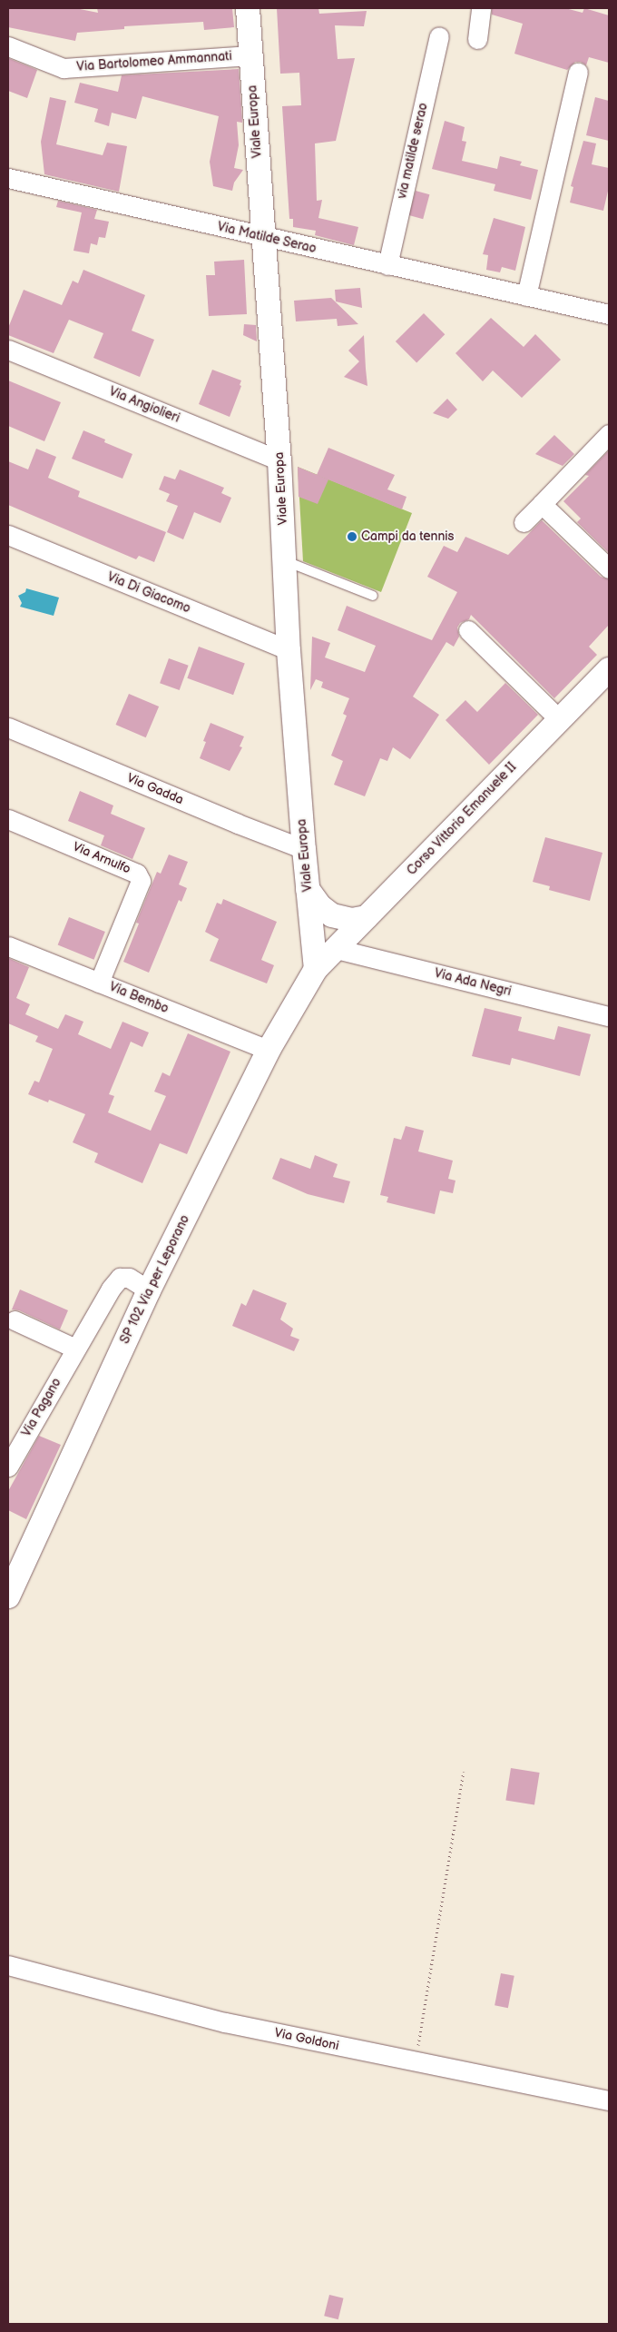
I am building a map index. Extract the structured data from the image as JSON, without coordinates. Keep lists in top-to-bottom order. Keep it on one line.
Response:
{"streets":{"street":["Via Bartolomeo Ammannati","Viale Europa","via matilde serao","Via Matilde Serao","Via Angiolieri","Via Di Giacomo","Via Gadda","Corso Vittorio Emanuele II","Via Arnulfo","Via Ada Negri","Via Bembo","SP 102 Via per Leporano","Via Pagano","Via Goldoni"]},"crossings":[["Via Bartolomeo Ammannati","Viale Europa"],["Viale Europa","Via Matilde Serao"],["Viale Europa","Via Angiolieri"],["Viale Europa","Via Di Giacomo"],["Viale Europa","Via Gadda"],["Viale Europa","Corso Vittorio Emanuele II"],["Viale Europa","SP 102 Via per Leporano"],["via matilde serao","Via Matilde Serao"],["Corso Vittorio Emanuele II","Via Ada Negri"],["Corso Vittorio Emanuele II","SP 102 Via per Leporano"],["Via Arnulfo","Via Bembo"],["Via Bembo","SP 102 Via per Leporano"],["SP 102 Via per Leporano","Via Pagano"]],"places":["Campi da tennis"]}
